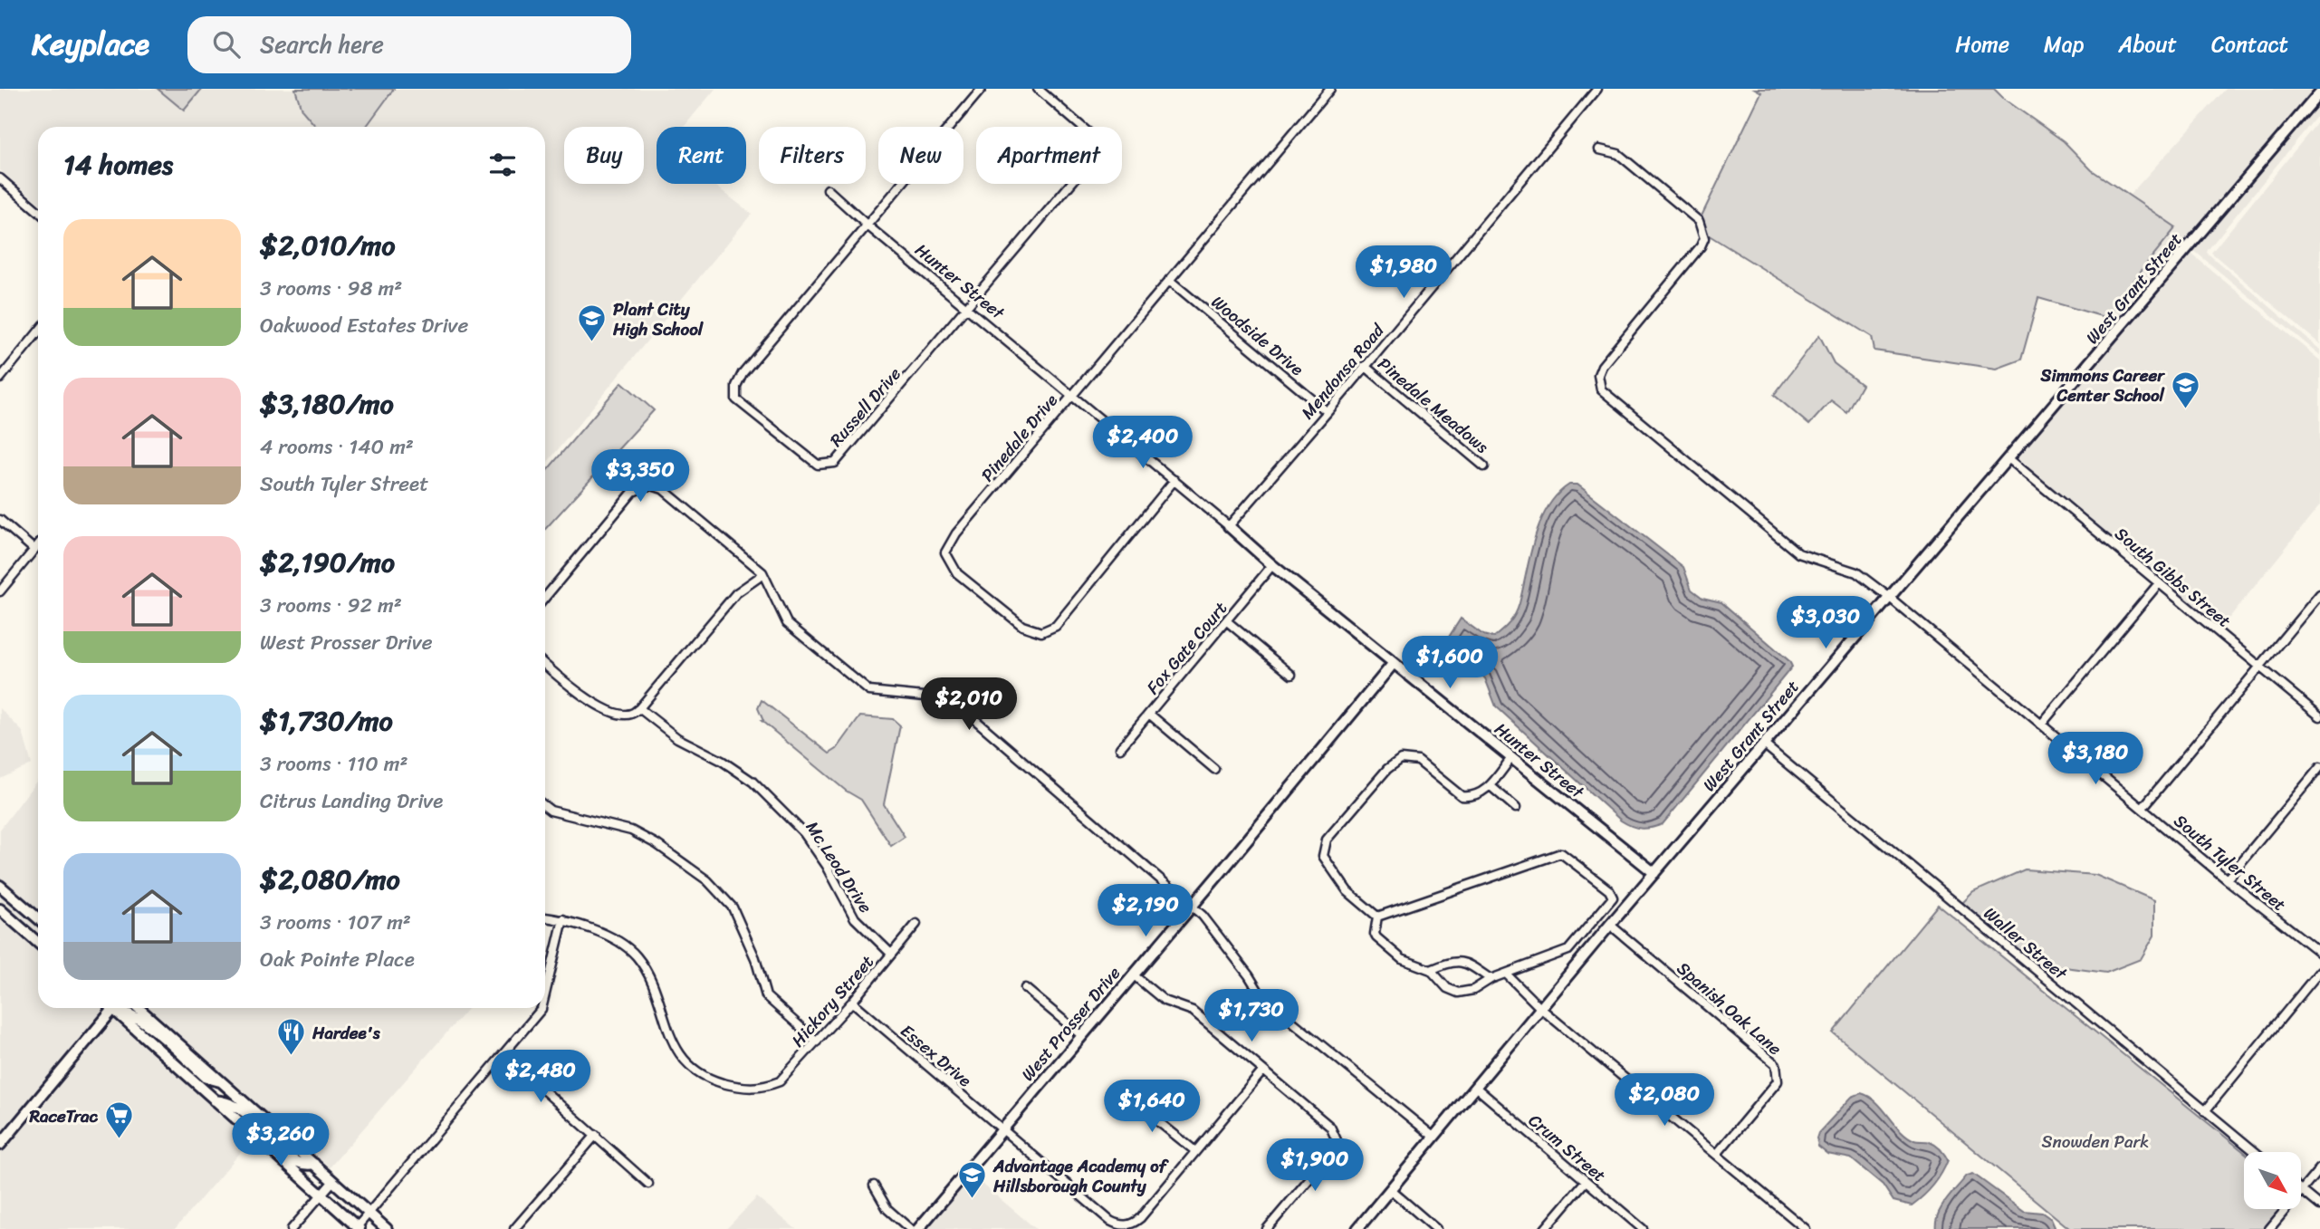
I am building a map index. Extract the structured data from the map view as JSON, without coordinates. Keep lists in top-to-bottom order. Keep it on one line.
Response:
{"streets":{"street":["Hunter Street","West Grant Street","Woodside Drive","Mendonsa Road","Pinedale Meadows","Russell Drive","Pinedale Drive","South Gibbs Street","Fox Gate Court","South Tyler Street","Mc Leod Drive","Waller Street","Hickory Street","Spanish Oak Lane","West Prosser Drive","Essex Drive","Crum Street"]},"crossings":[["Hunter Street","West Grant Street"],["Hunter Street","Mendonsa Road"],["Hunter Street","Russell Drive"],["Hunter Street","Pinedale Drive"],["Hunter Street","Fox Gate Court"],["Hunter Street","West Prosser Drive"],["West Grant Street","South Gibbs Street"],["West Grant Street","South Tyler Street"],["West Grant Street","Waller Street"],["West Grant Street","Spanish Oak Lane"],["West Grant Street","Crum Street"],["Woodside Drive","Mendonsa Road"],["Woodside Drive","Pinedale Drive"],["Mendonsa Road","Pinedale Meadows"],["Mc Leod Drive","Hickory Street"],["Hickory Street","Essex Drive"],["West Prosser Drive","Essex Drive"]],"parks":["Snowden Park"],"places":{"school or university":["Plant City High School","Simmons Career Center School","Advantage Academy of Hillsborough County"],"restaurant":["Hardee's"],"supermarket":["RaceTrac"]},"north":"bottom right","page":{"header":"Keyplace","search":"Search here","nav":["Home","Map","About","Contact"],"chip":["Buy","Rent","Filters","New","Apartment"],"heading":"14 homes","list":[{"name":"$2,010/mo","note":"3 rooms · 98 m² · Oakwood Estates Drive"},{"name":"$3,180/mo","note":"4 rooms · 140 m² · South Tyler Street"},{"name":"$2,190/mo","note":"3 rooms · 92 m² · West Prosser Drive"},{"name":"$1,730/mo","note":"3 rooms · 110 m² · Citrus Landing Drive"},{"name":"$2,080/mo","note":"3 rooms · 107 m² · Oak Pointe Place"}],"price":["$1,980","$2,400","$3,350","$3,030","$1,600","$2,010","$3,180","$2,190","$1,730","$2,480","$2,080","$1,640","$3,260","$1,900"]}}
